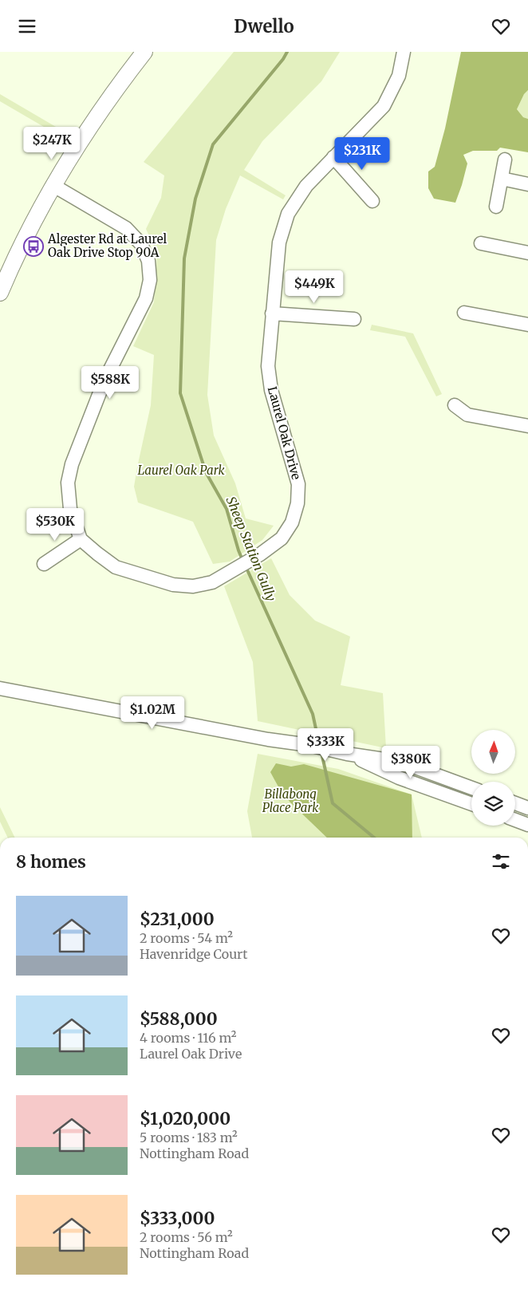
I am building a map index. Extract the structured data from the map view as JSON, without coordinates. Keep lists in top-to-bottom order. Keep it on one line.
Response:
{"streets":{"street":["Laurel Oak Drive"]},"water":["Sheep Station Gully"],"parks":["Laurel Oak Park","Billabong Place Park"],"places":{"bus stop":["Algester Rd at Laurel Oak Drive Stop 90A"]},"north":"top","page":{"header":"Dwello","price":["$247K","$231K","$449K","$588K","$530K","$1.02M","$333K","$380K"],"heading":"8 homes","list":[{"name":"$231,000","note":"2 rooms · 54 m² · Havenridge Court"},{"name":"$588,000","note":"4 rooms · 116 m² · Laurel Oak Drive"},{"name":"$1,020,000","note":"5 rooms · 183 m² · Nottingham Road"},{"name":"$333,000","note":"2 rooms · 56 m² · Nottingham Road"}]}}
